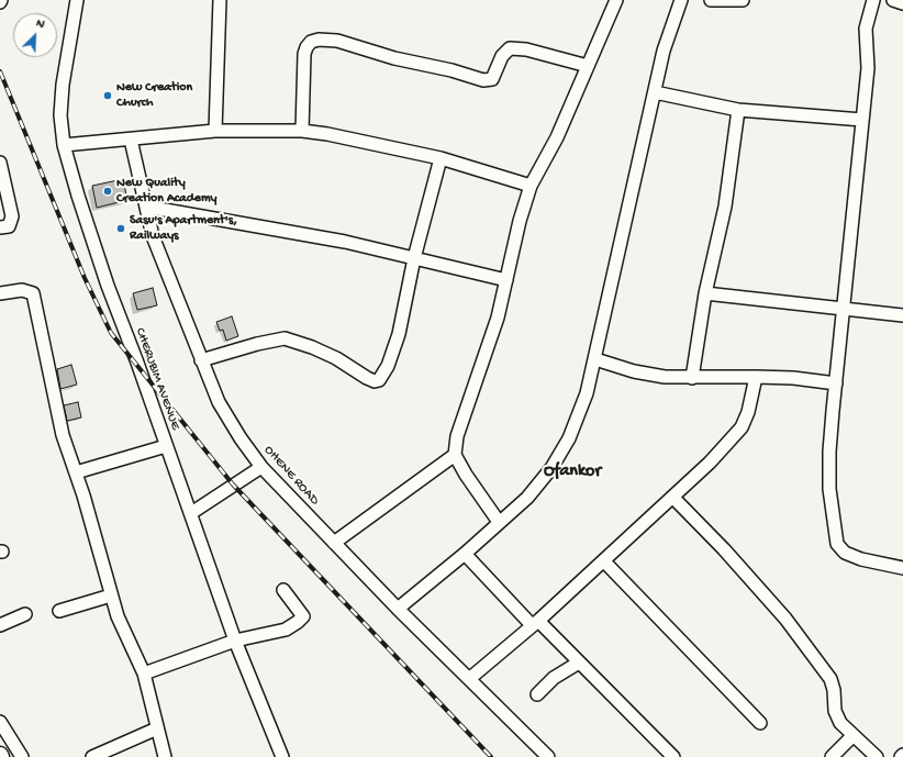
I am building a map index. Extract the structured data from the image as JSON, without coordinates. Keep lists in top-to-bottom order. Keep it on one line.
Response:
{"streets":{"street":["CHERUBIM AVENUE","OHENE ROAD"]},"districts":["Ofankor"],"places":["New Creation Church","New Quality Creation Academy","Sasu's Apartment's, Railways"],"north":"top right"}
